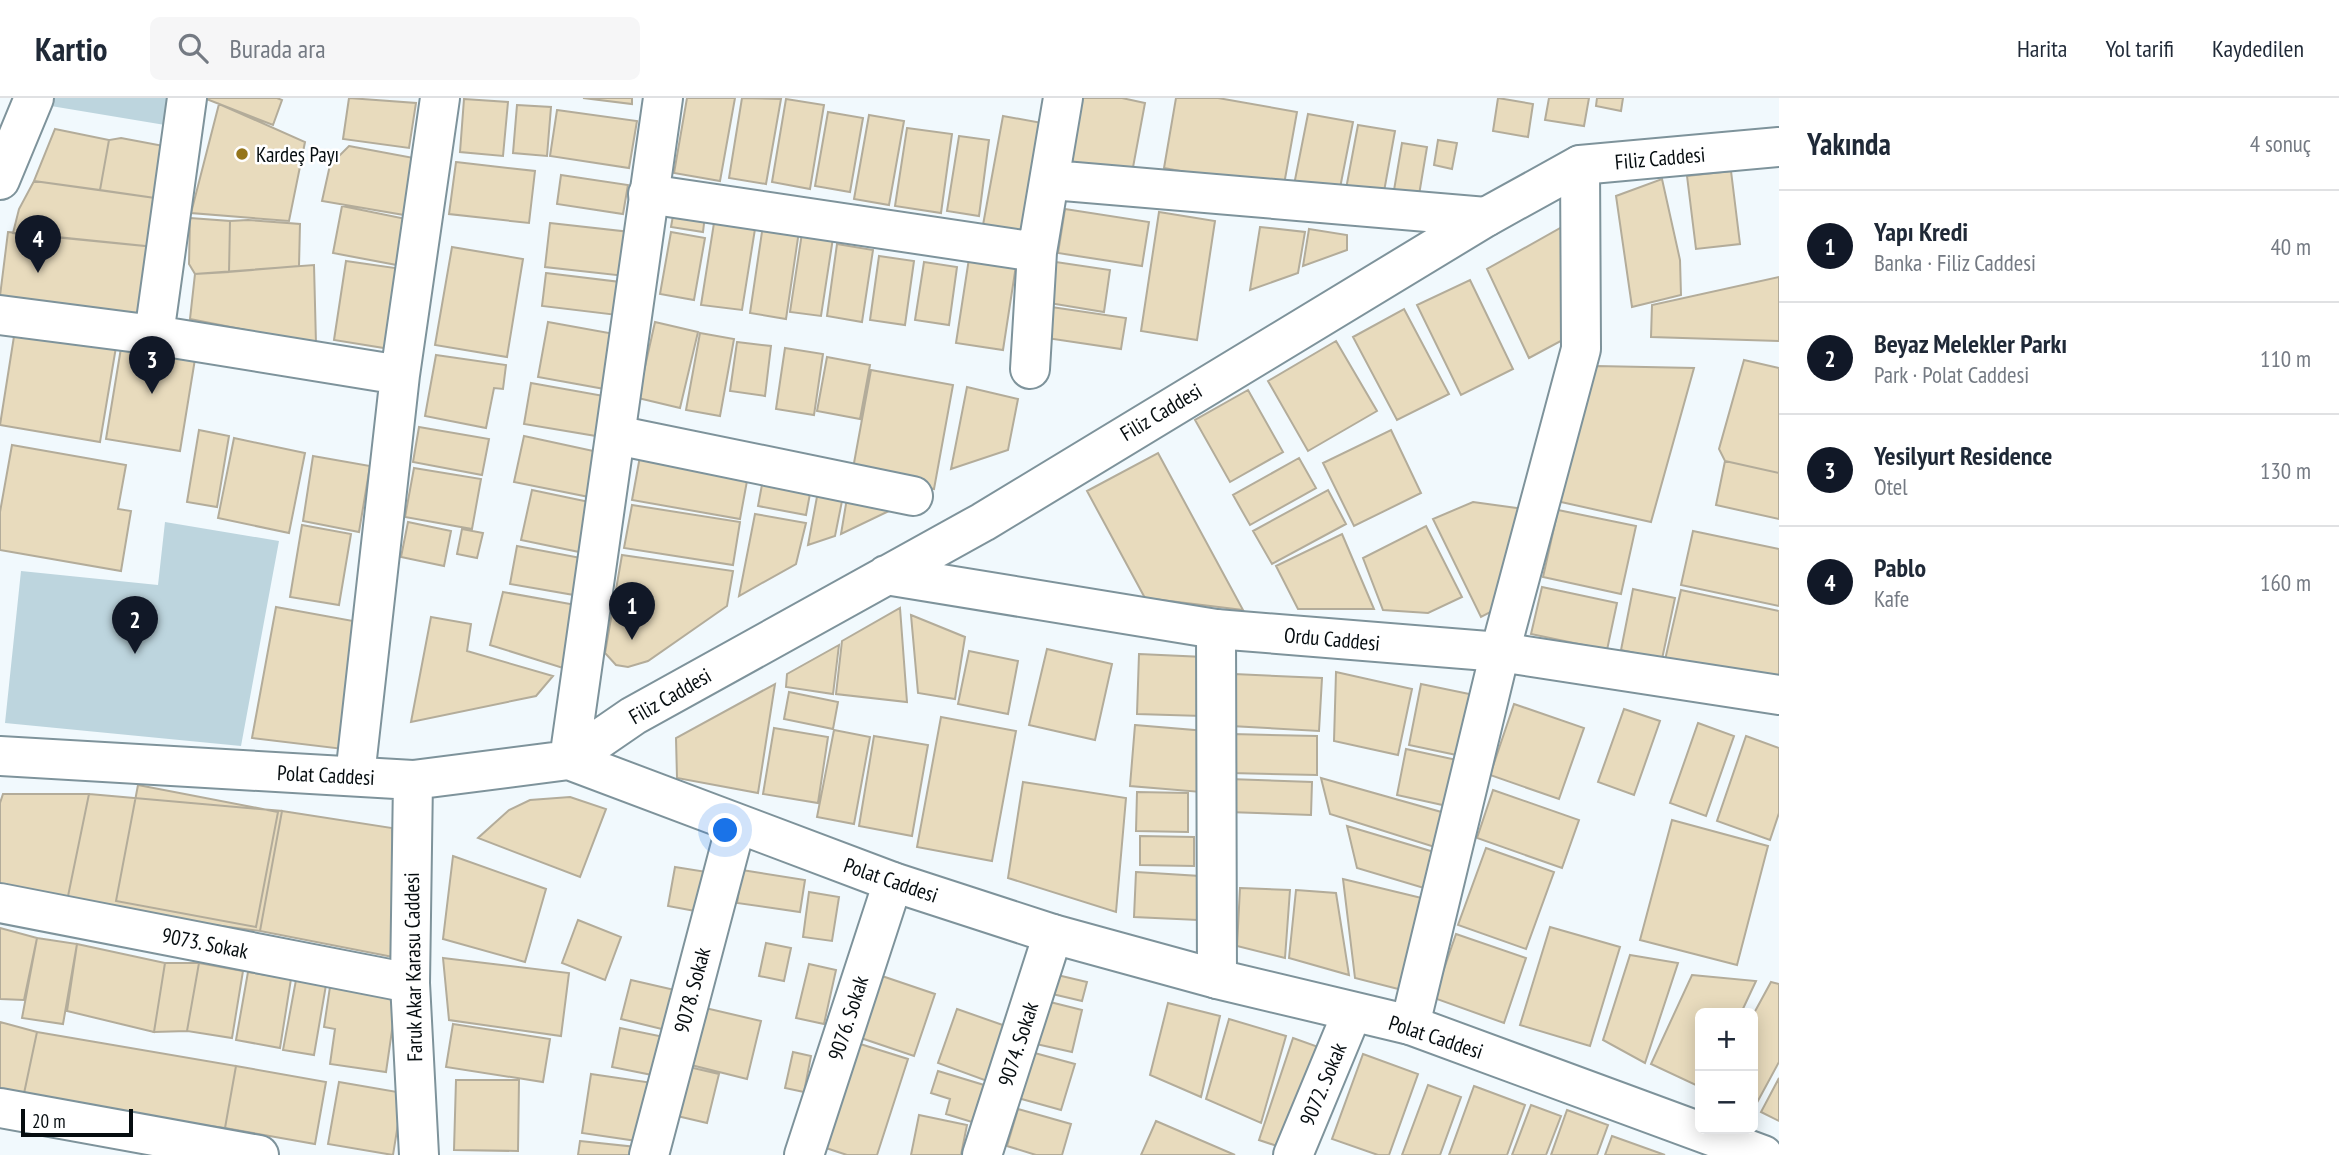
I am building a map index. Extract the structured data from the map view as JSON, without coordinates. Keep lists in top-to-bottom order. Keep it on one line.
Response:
{"streets":{"street":["Filiz Caddesi","Ordu Caddesi","Polat Caddesi","9073. Sokak","Faruk Akar Karasu Caddesi","9078. Sokak","9076. Sokak","9074. Sokak","9072. Sokak"]},"crossings":[["Filiz Caddesi","Ordu Caddesi"],["Filiz Caddesi","Polat Caddesi"],["Polat Caddesi","Faruk Akar Karasu Caddesi"],["Polat Caddesi","9078. Sokak"],["Polat Caddesi","9076. Sokak"],["Polat Caddesi","9074. Sokak"],["Polat Caddesi","9072. Sokak"],["9073. Sokak","Faruk Akar Karasu Caddesi"]],"places":["Kardeş Payı"],"scale_bar":"20 m","page":{"header":"Kartio","search":"Burada ara","nav":["Harita","Yol tarifi","Kaydedilen"],"heading":["Yakında","4 sonuç"],"list":[{"mark":"1","name":"Yapı Kredi","note":"Banka · Filiz Caddesi","value":"40 m"},{"mark":"2","name":"Beyaz Melekler Parkı","note":"Park · Polat Caddesi","value":"110 m"},{"mark":"3","name":"Yesilyurt Residence","note":"Otel","value":"130 m"},{"mark":"4","name":"Pablo","note":"Kafe","value":"160 m"}],"pins":["4","3","1","2"],"map_buttons":["+","−"],"scale":"20 m"}}
